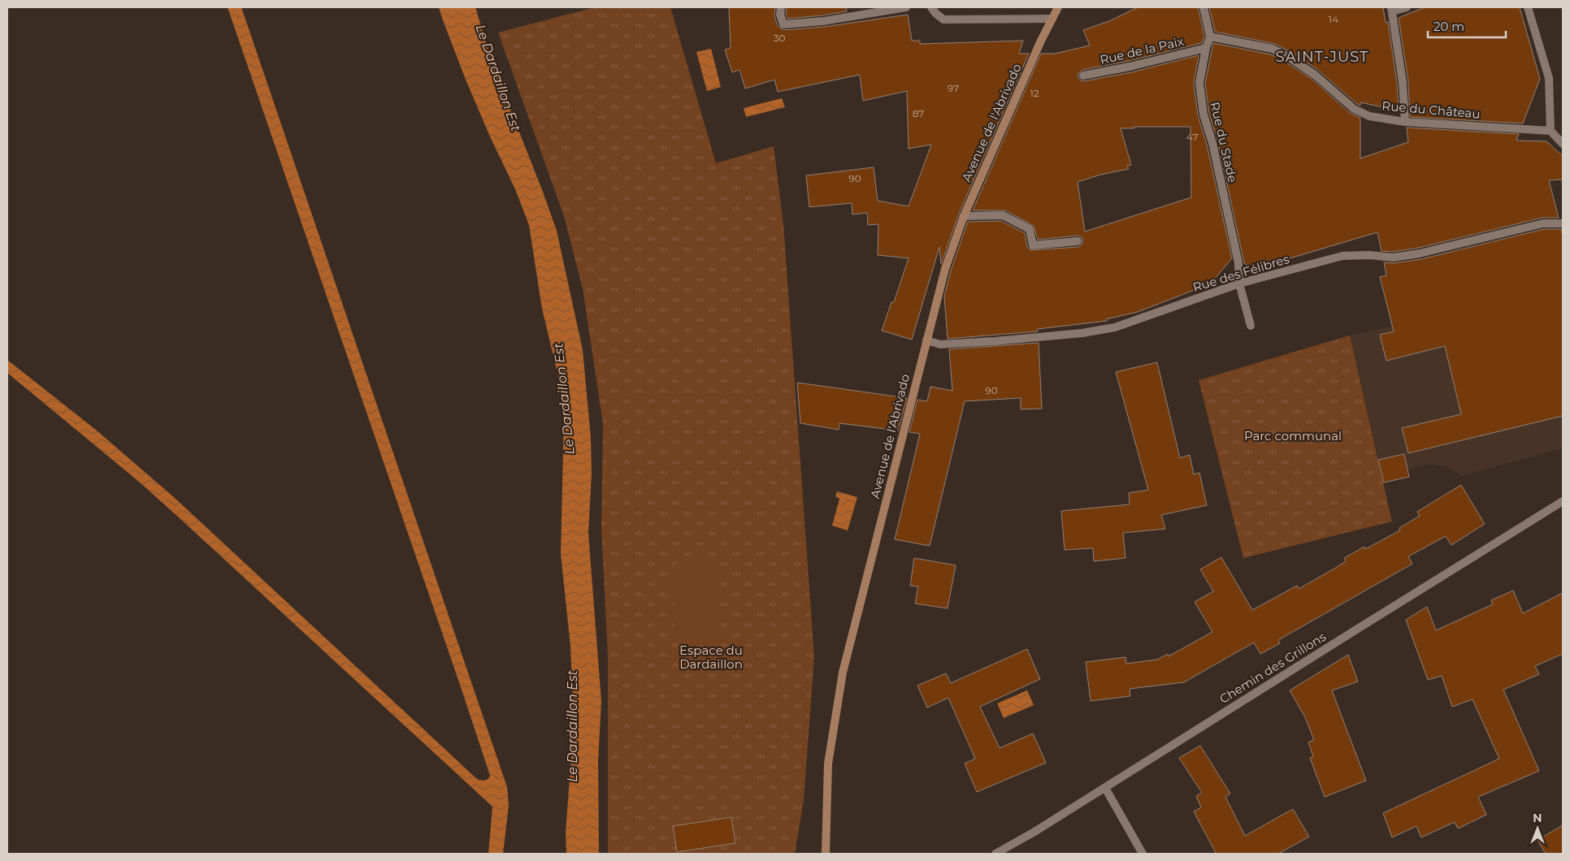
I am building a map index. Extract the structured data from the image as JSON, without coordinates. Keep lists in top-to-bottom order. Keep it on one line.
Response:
{"streets":{"main road":["Avenue de l'Abrivado"],"street":["Rue de la Paix","Rue du Château","Rue du Stade","Rue des Félibres","Chemin des Grillons"]},"crossings":[["Rue de la Paix","Rue du Stade"],["Rue du Château","Rue du Stade"],["Avenue de l'Abrivado","Rue des Félibres"],["Rue du Stade","Rue des Félibres"]],"districts":["SAINT-JUST"],"water":["Le Dardaillon Est"],"parks":["Parc communal","Espace du Dardaillon"],"house_numbers":["14","30","97","12","87","47","90","90"],"scale_bar":"20 m","north":"top"}
